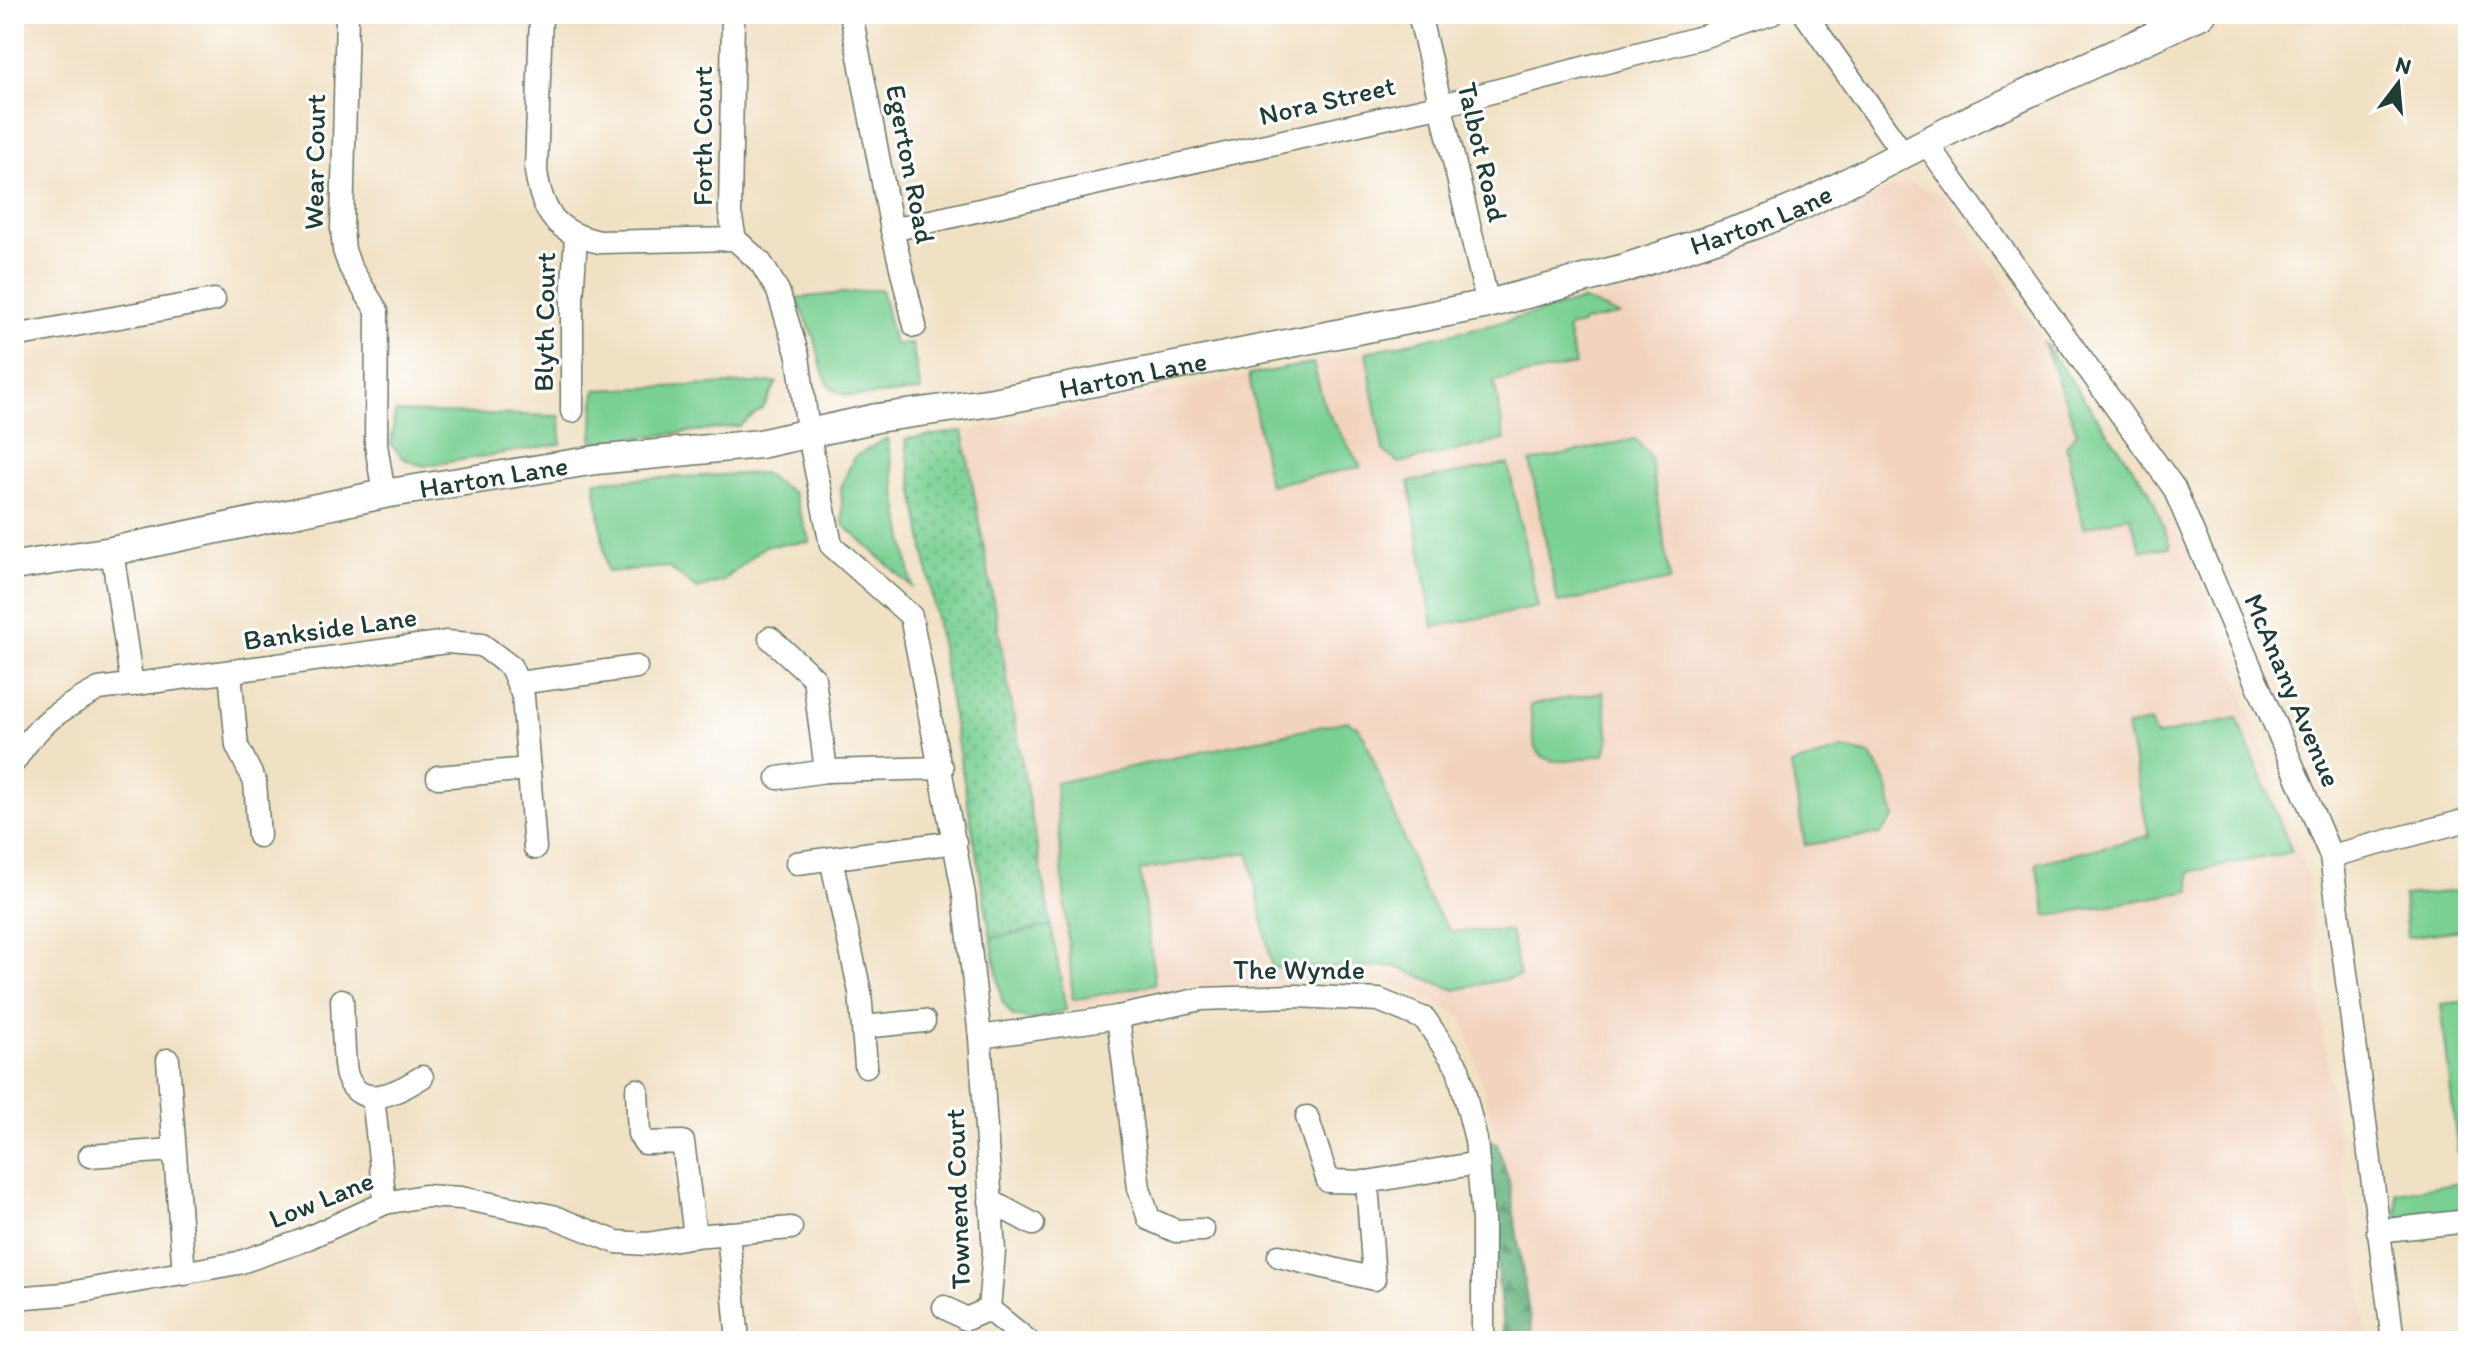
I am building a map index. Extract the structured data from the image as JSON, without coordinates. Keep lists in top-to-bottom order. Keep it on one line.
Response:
{"streets":{"street":["Nora Street","Forth Court","Talbot Road","Wear Court","Egerton Road","Harton Lane","Blyth Court","Bankside Lane","McAnany Avenue","The Wynde","Low Lane","Townend Court"]},"crossings":[["Nora Street","Talbot Road"],["Nora Street","Egerton Road"],["Forth Court","Harton Lane"],["Forth Court","Blyth Court"],["Forth Court","Townend Court"],["Talbot Road","Harton Lane"],["Wear Court","Harton Lane"],["Harton Lane","McAnany Avenue"],["The Wynde","Townend Court"]],"north":"top"}
